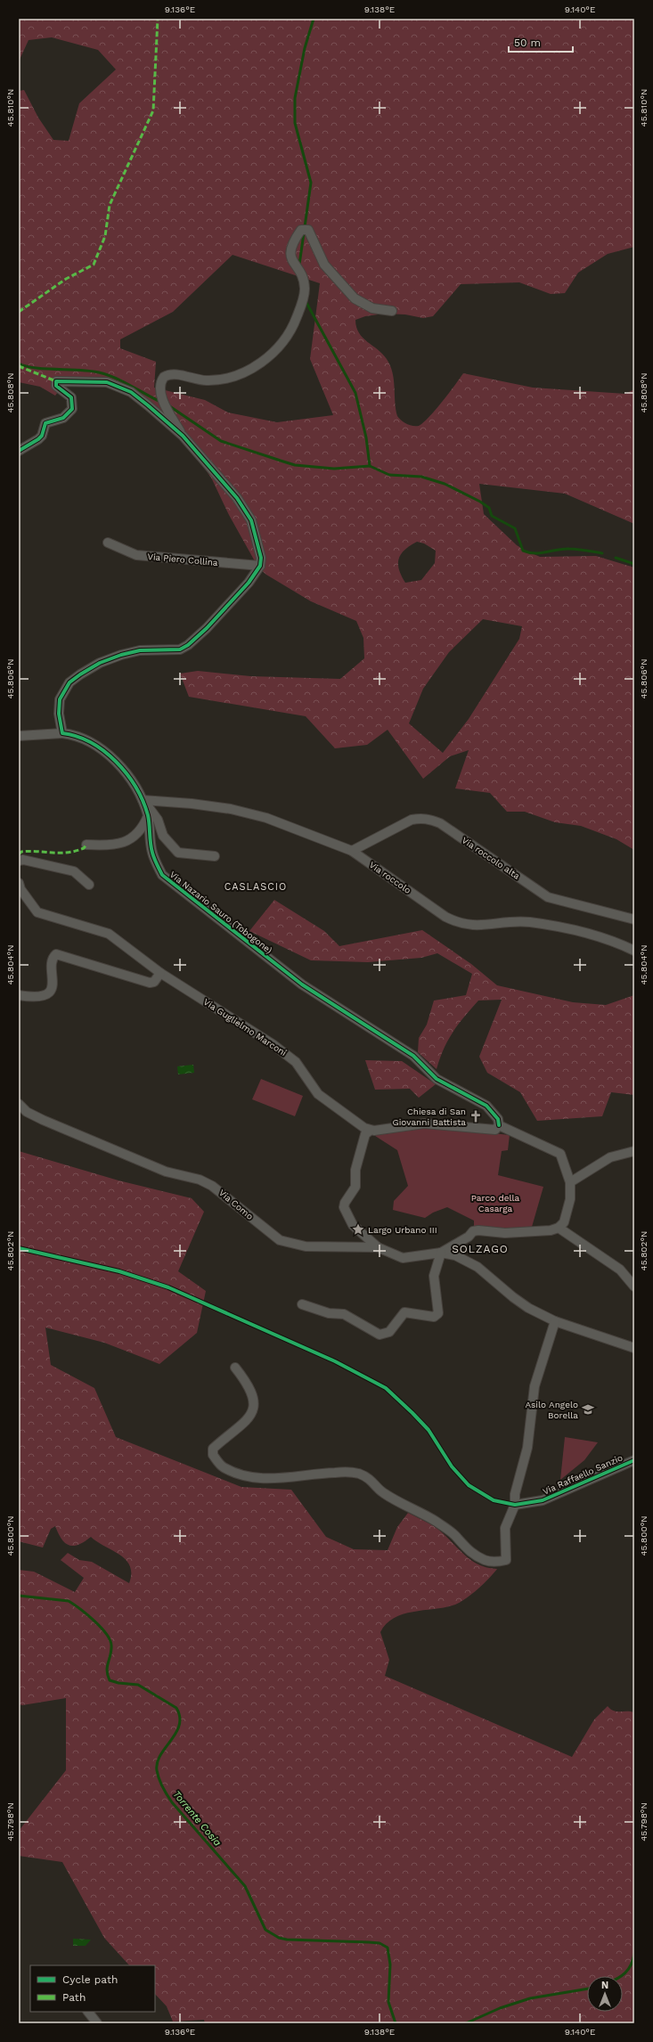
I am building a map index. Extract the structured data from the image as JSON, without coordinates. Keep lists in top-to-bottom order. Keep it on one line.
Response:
{"streets":{"street":["Via Piero Collina","Via roccolo alta","Via roccolo","Via Nazario Sauro (Tobogone)","Via Guglielmo Marconi","Via Como","Via Raffaello Sanzio"]},"crossings":[["Via roccolo alta","Via roccolo"],["Via roccolo","Via Nazario Sauro (Tobogone)"]],"districts":["CASLASCIO","SOLZAGO"],"water":["Torrente Cosia"],"parks":["Parco della Casarga"],"places":{"church":["Chiesa di San Giovanni Battista"],"place":["Largo Urbano III"],"school or university":["Asilo Angelo Borella"]},"legend":["Cycle path","Path"],"scale_bar":"50 m","north":"top","coordinates":["9.136°E","9.138°E","9.140°E","45.810°N","45.808°N","45.806°N","45.804°N","45.802°N","45.800°N","45.798°N"]}
